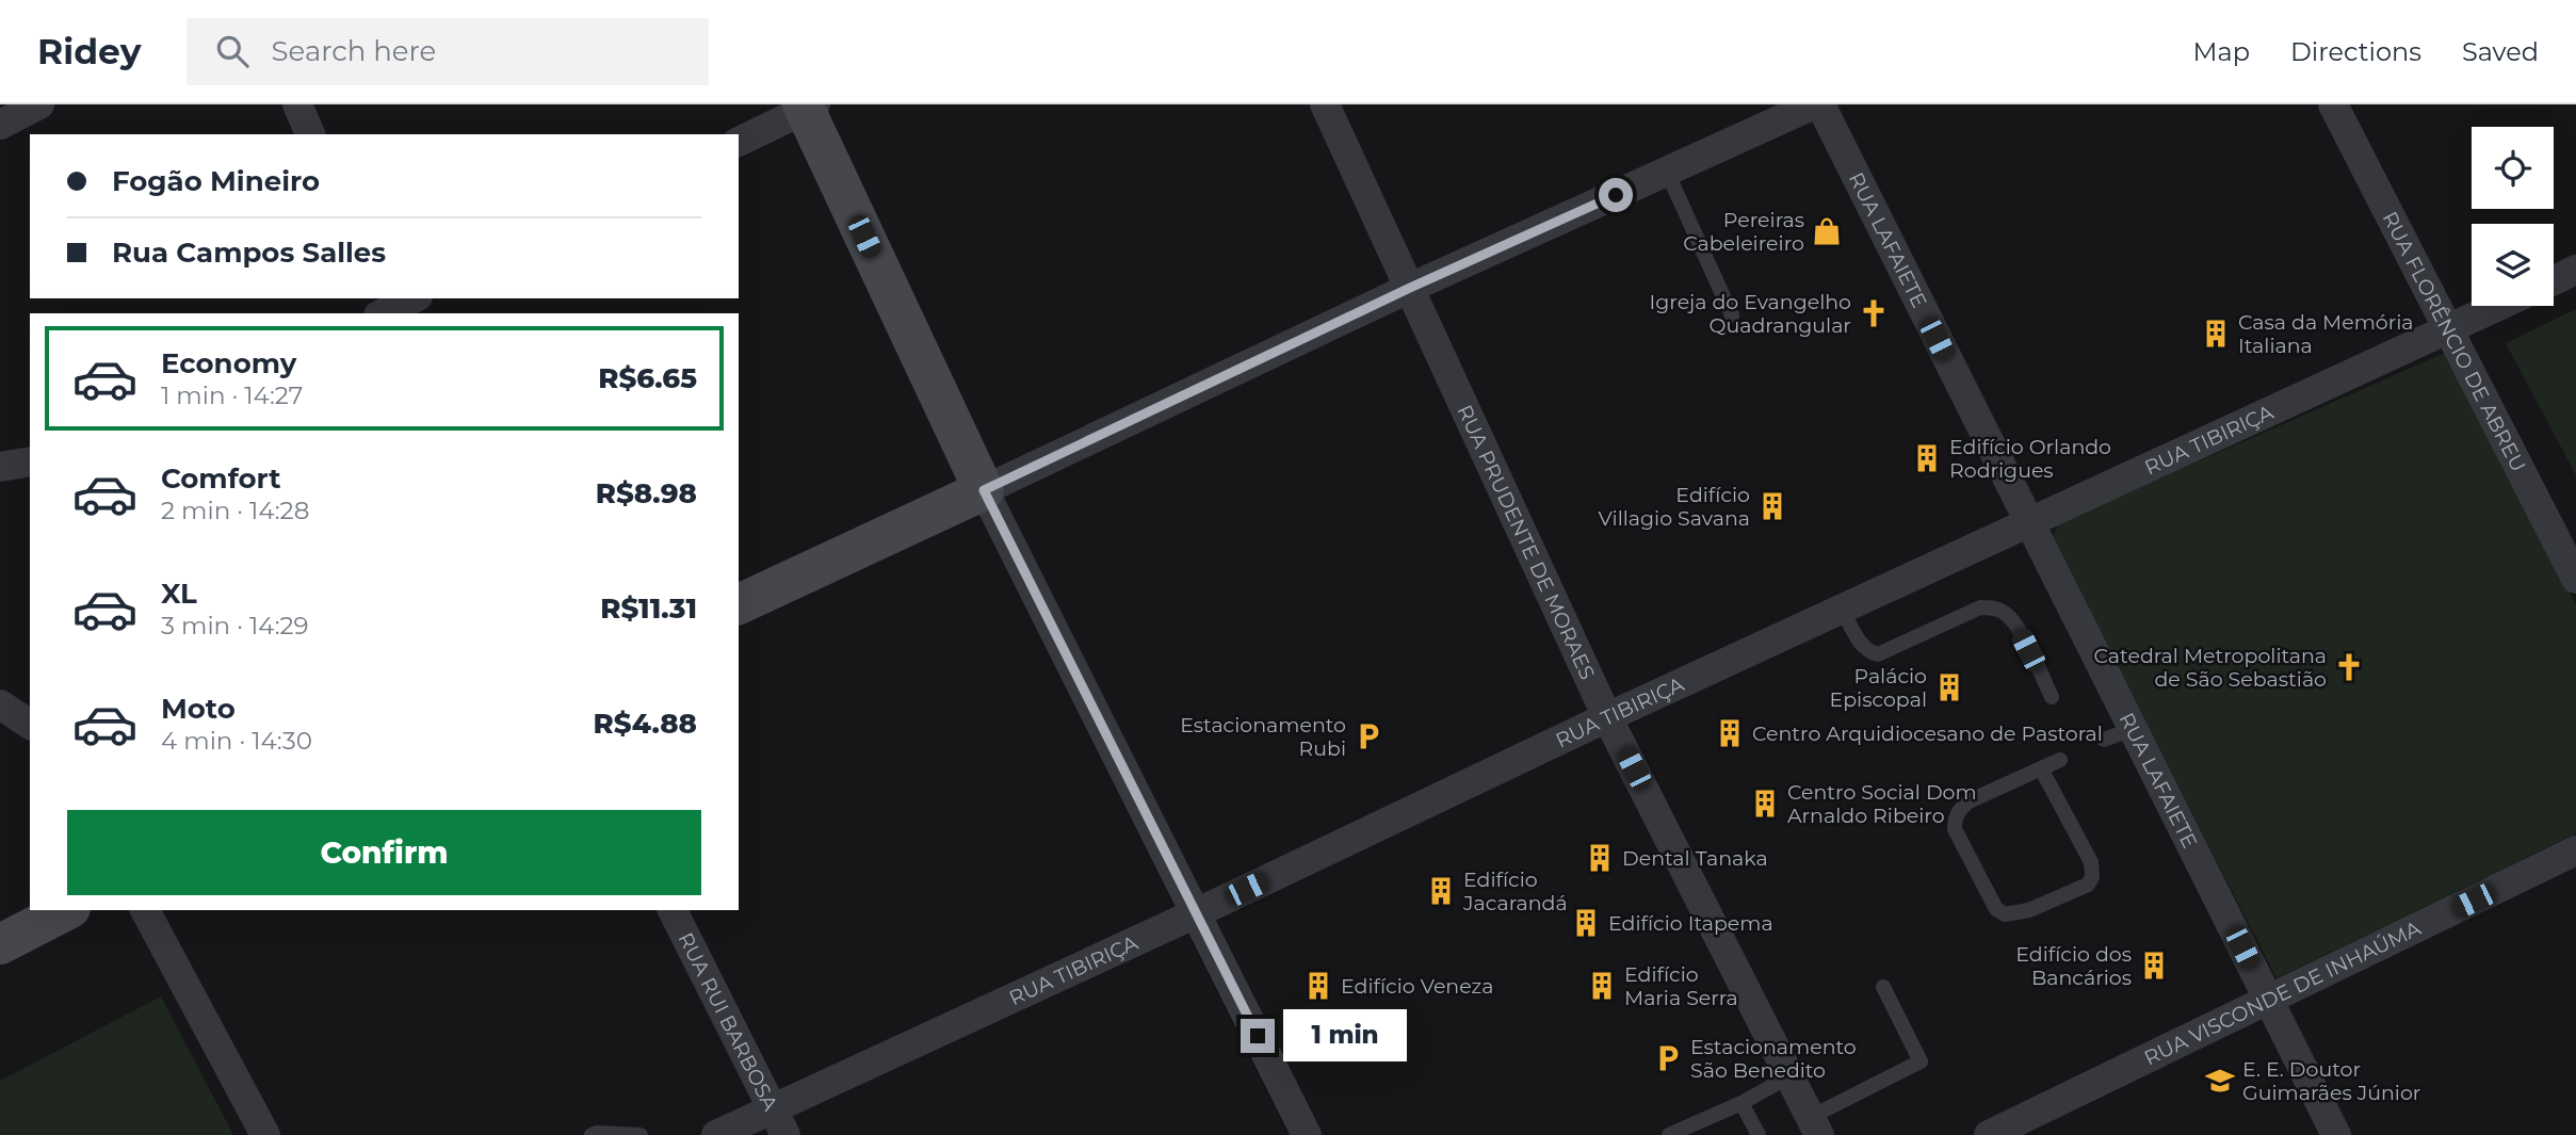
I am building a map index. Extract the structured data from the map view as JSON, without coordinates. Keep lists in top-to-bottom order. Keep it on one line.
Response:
{"streets":{"street":["RUA LAFAIETE","RUA FLORÊNCIO DE ABREU","RUA TIBIRIÇA","RUA PRUDENTE DE MORAES","RUA VISCONDE DE INHAÚMA","RUA RUI BARBOSA"]},"crossings":[["RUA LAFAIETE","RUA TIBIRIÇA"],["RUA LAFAIETE","RUA VISCONDE DE INHAÚMA"],["RUA FLORÊNCIO DE ABREU","RUA TIBIRIÇA"],["RUA TIBIRIÇA","RUA PRUDENTE DE MORAES"],["RUA TIBIRIÇA","RUA RUI BARBOSA"]],"places":{"shop":["Pereiras Cabeleireiro"],"church":["Igreja do Evangelho Quadrangular","Catedral Metropolitana de São Sebastião"],"building":["Casa da Memória Italiana","Edifício Orlando Rodrigues","Edifício Villagio Savana","Palácio Episcopal","Centro Arquidiocesano de Pastoral","Centro Social Dom Arnaldo Ribeiro","Dental Tanaka","Edifício Jacarandá","Edifício Itapema","Edifício dos Bancários","Edifício Veneza","Edifício Maria Serra"],"parking":["Estacionamento Rubi","Estacionamento São Benedito"],"school or university":["E. E. Doutor Guimarães Júnior"]},"page":{"header":"Ridey","search":"Search here","nav":["Map","Directions","Saved"],"banner":["Fogão Mineiro","Rua Campos Salles"],"list":[{"name":"Economy","note":"1 min · 14:27","value":"R$6.65"},{"name":"Comfort","note":"2 min · 14:28","value":"R$8.98"},{"name":"XL","note":"3 min · 14:29","value":"R$11.31"},{"name":"Moto","note":"4 min · 14:30","value":"R$4.88"}],"buttons":"Confirm","bubble":"1 min"}}
